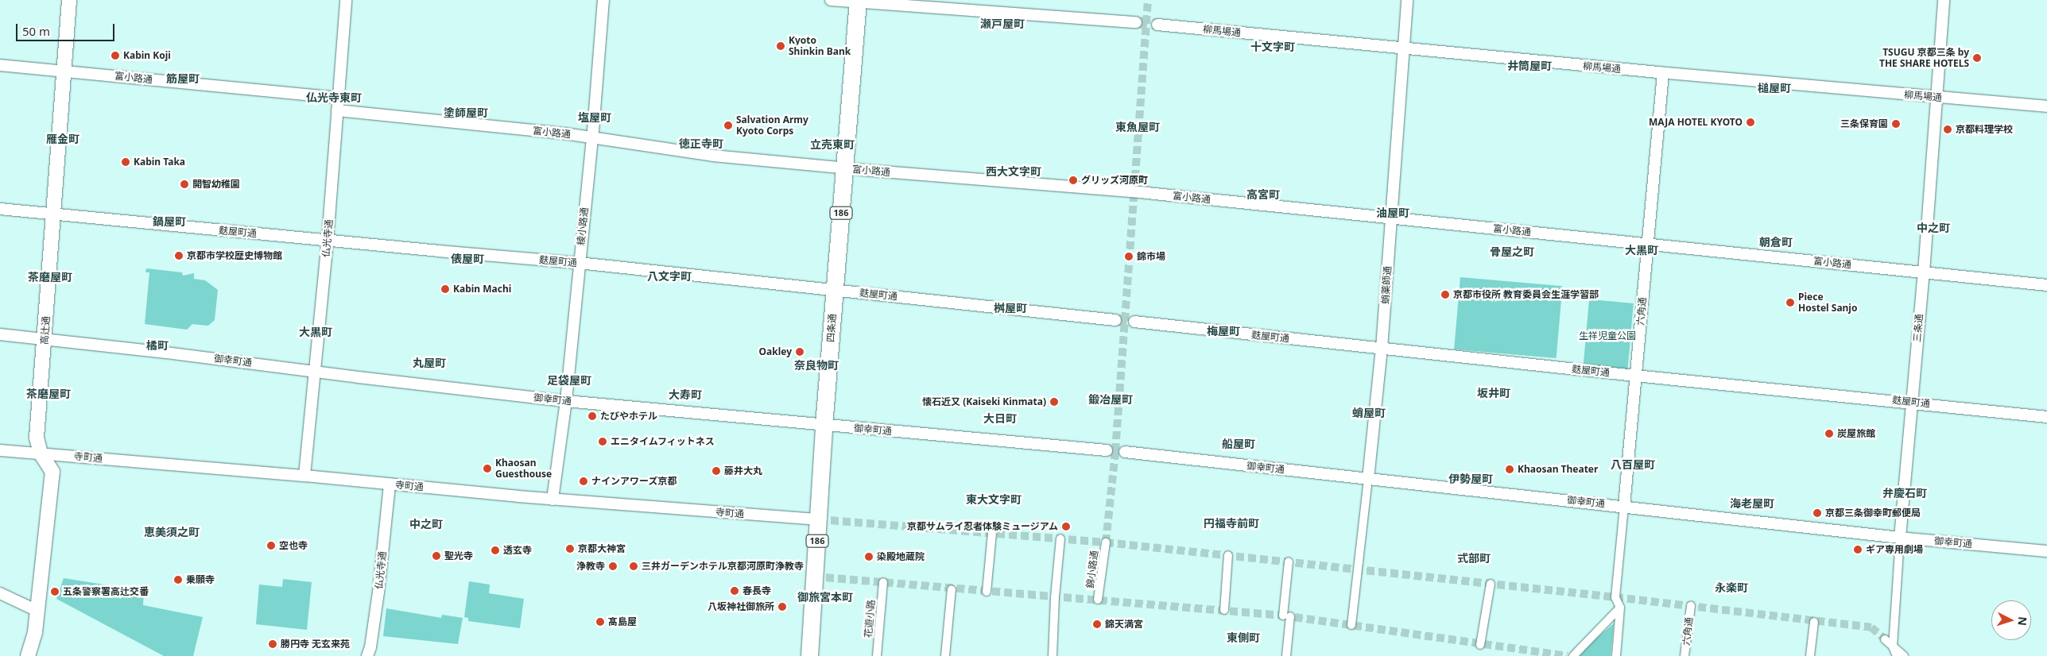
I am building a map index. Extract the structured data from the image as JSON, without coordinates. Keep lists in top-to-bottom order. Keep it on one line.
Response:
{"streets":{"main road":["186","四条通"],"street":["柳馬場通","富小路通","綾小路通","麩屋町通","仏光寺通","蛸薬師通","六角通","三条通","高辻通","御幸町通","寺町通","錦小路通","花遊小路"]},"crossings":[["柳馬場通","蛸薬師通"],["柳馬場通","六角通"],["柳馬場通","三条通"],["富小路通","綾小路通"],["富小路通","仏光寺通"],["富小路通","蛸薬師通"],["富小路通","六角通"],["富小路通","四条通"],["富小路通","三条通"],["富小路通","高辻通"],["綾小路通","麩屋町通"],["綾小路通","御幸町通"],["綾小路通","寺町通"],["麩屋町通","仏光寺通"],["麩屋町通","蛸薬師通"],["麩屋町通","六角通"],["麩屋町通","四条通"],["麩屋町通","三条通"],["麩屋町通","高辻通"],["仏光寺通","御幸町通"],["仏光寺通","寺町通"],["蛸薬師通","御幸町通"],["六角通","御幸町通"],["四条通","御幸町通"],["四条通","寺町通"],["三条通","御幸町通"],["高辻通","御幸町通"],["高辻通","寺町通"]],"districts":["瀬戸屋町","十文字町","井筒屋町","筋屋町","槌屋町","仏光寺東町","塗師屋町","塩屋町","東魚屋町","雁金町","徳正寺町","立売東町","西大文字町","高宮町","油屋町","鍋屋町","中之町","朝倉町","大黒町","骨屋之町","俵屋町","八文字町","茶磨屋町","桝屋町","梅屋町","大黒町","橘町","丸屋町","奈良物町","足袋屋町","坂井町","茶磨屋町","大寿町","鍛冶屋町","蛸屋町","大日町","船屋町","八百屋町","伊勢屋町","弁慶石町","東大文字町","海老屋町","円福寺前町","中之町","恵美須之町","式部町","永楽町","御旅宮本町","東側町"],"parks":["生祥児童公園"],"places":["Kyoto Shinkin Bank","Kabin Koji","TSUGU 京都三条 by THE SHARE HOTELS","MAJA HOTEL KYOTO","三条保育園","Salvation Army Kyoto Corps","京都料理学校","Kabin Taka","グリッズ河原町","開智幼稚園","京都市学校歴史博物館","錦市場","Kabin Machi","京都市役所 教育委員会生涯学習部","Piece Hostel Sanjo","Oakley","懐石近又 (Kaiseki Kinmata)","たびやホテル","炭屋旅館","エニタイムフィットネス","Khaosan Guesthouse","Khaosan Theater","藤井大丸","ナインアワーズ京都","京都三条御幸町郵便局","京都サムライ忍者体験ミュージアム","空也寺","京都大神宮","ギア専用劇場","透玄寺","聖光寺","染殿地蔵院","浄教寺","三井ガーデンホテル京都河原町浄教寺","乗願寺","春長寺","五条警察署高辻交番","八坂神社御旅所","髙島屋","錦天満宮","勝円寺 无玄来苑"],"scale_bar":"50 m","north":"right"}
